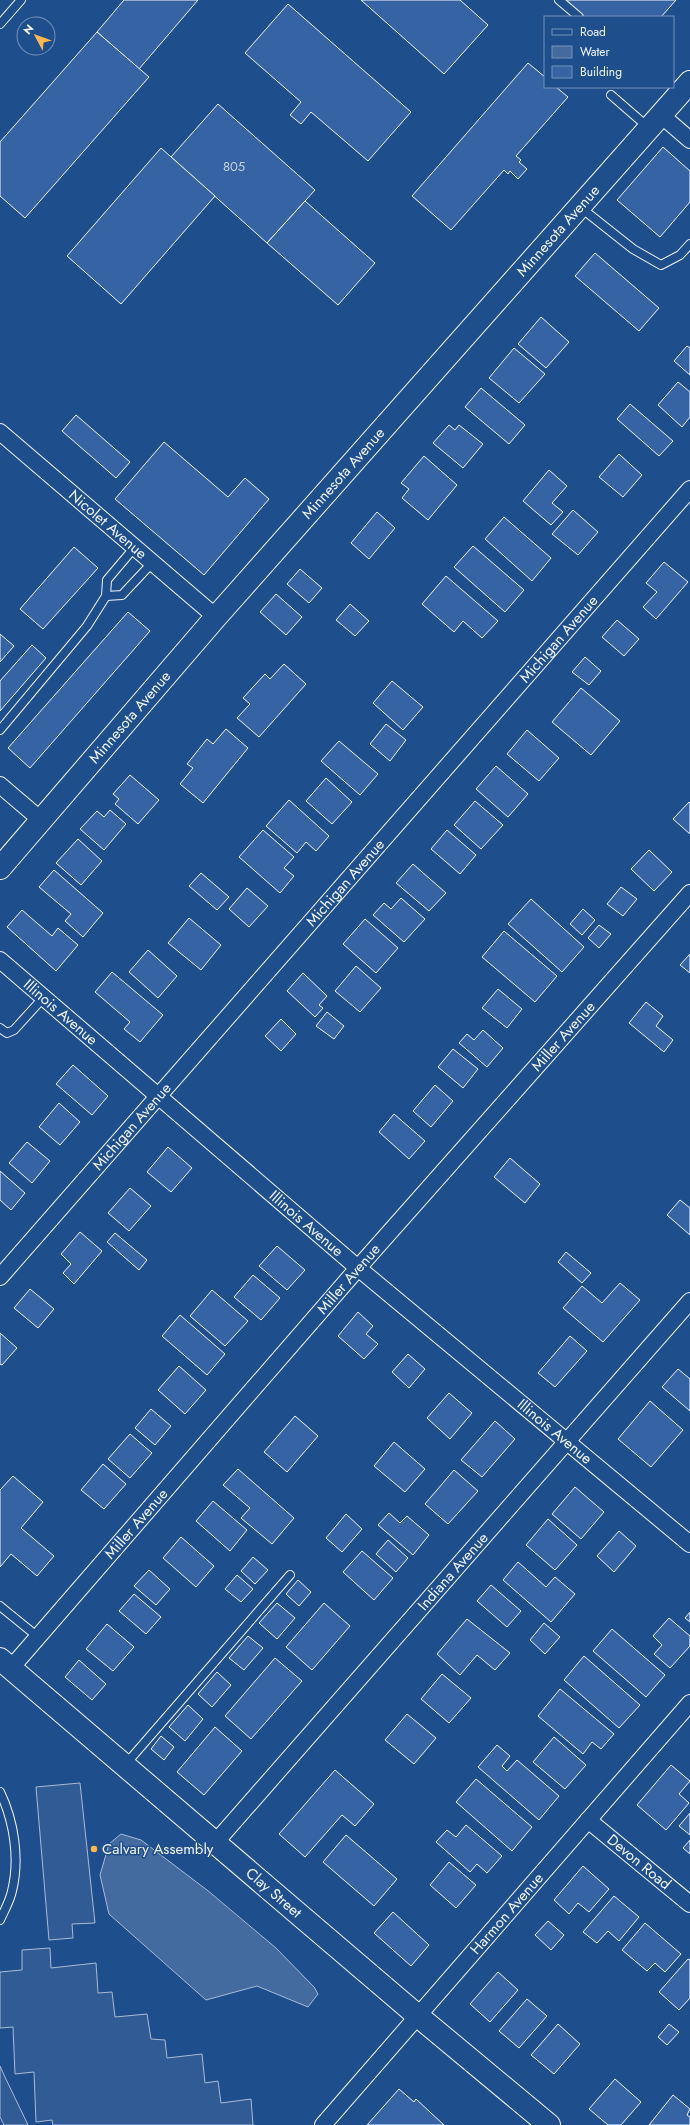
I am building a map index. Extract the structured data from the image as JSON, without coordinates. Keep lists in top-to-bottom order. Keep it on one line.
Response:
{"streets":{"street":["Minnesota Avenue","Nicolet Avenue","Michigan Avenue","Illinois Avenue","Miller Avenue","Indiana Avenue","Devon Road","Clay Street","Harmon Avenue"]},"crossings":[["Minnesota Avenue","Nicolet Avenue"],["Michigan Avenue","Illinois Avenue"],["Illinois Avenue","Miller Avenue"],["Illinois Avenue","Indiana Avenue"],["Miller Avenue","Clay Street"],["Indiana Avenue","Clay Street"],["Devon Road","Harmon Avenue"],["Clay Street","Harmon Avenue"]],"places":["Calvary Assembly"],"house_numbers":["805"],"legend":["Road","Water","Building"],"north":"top left"}
